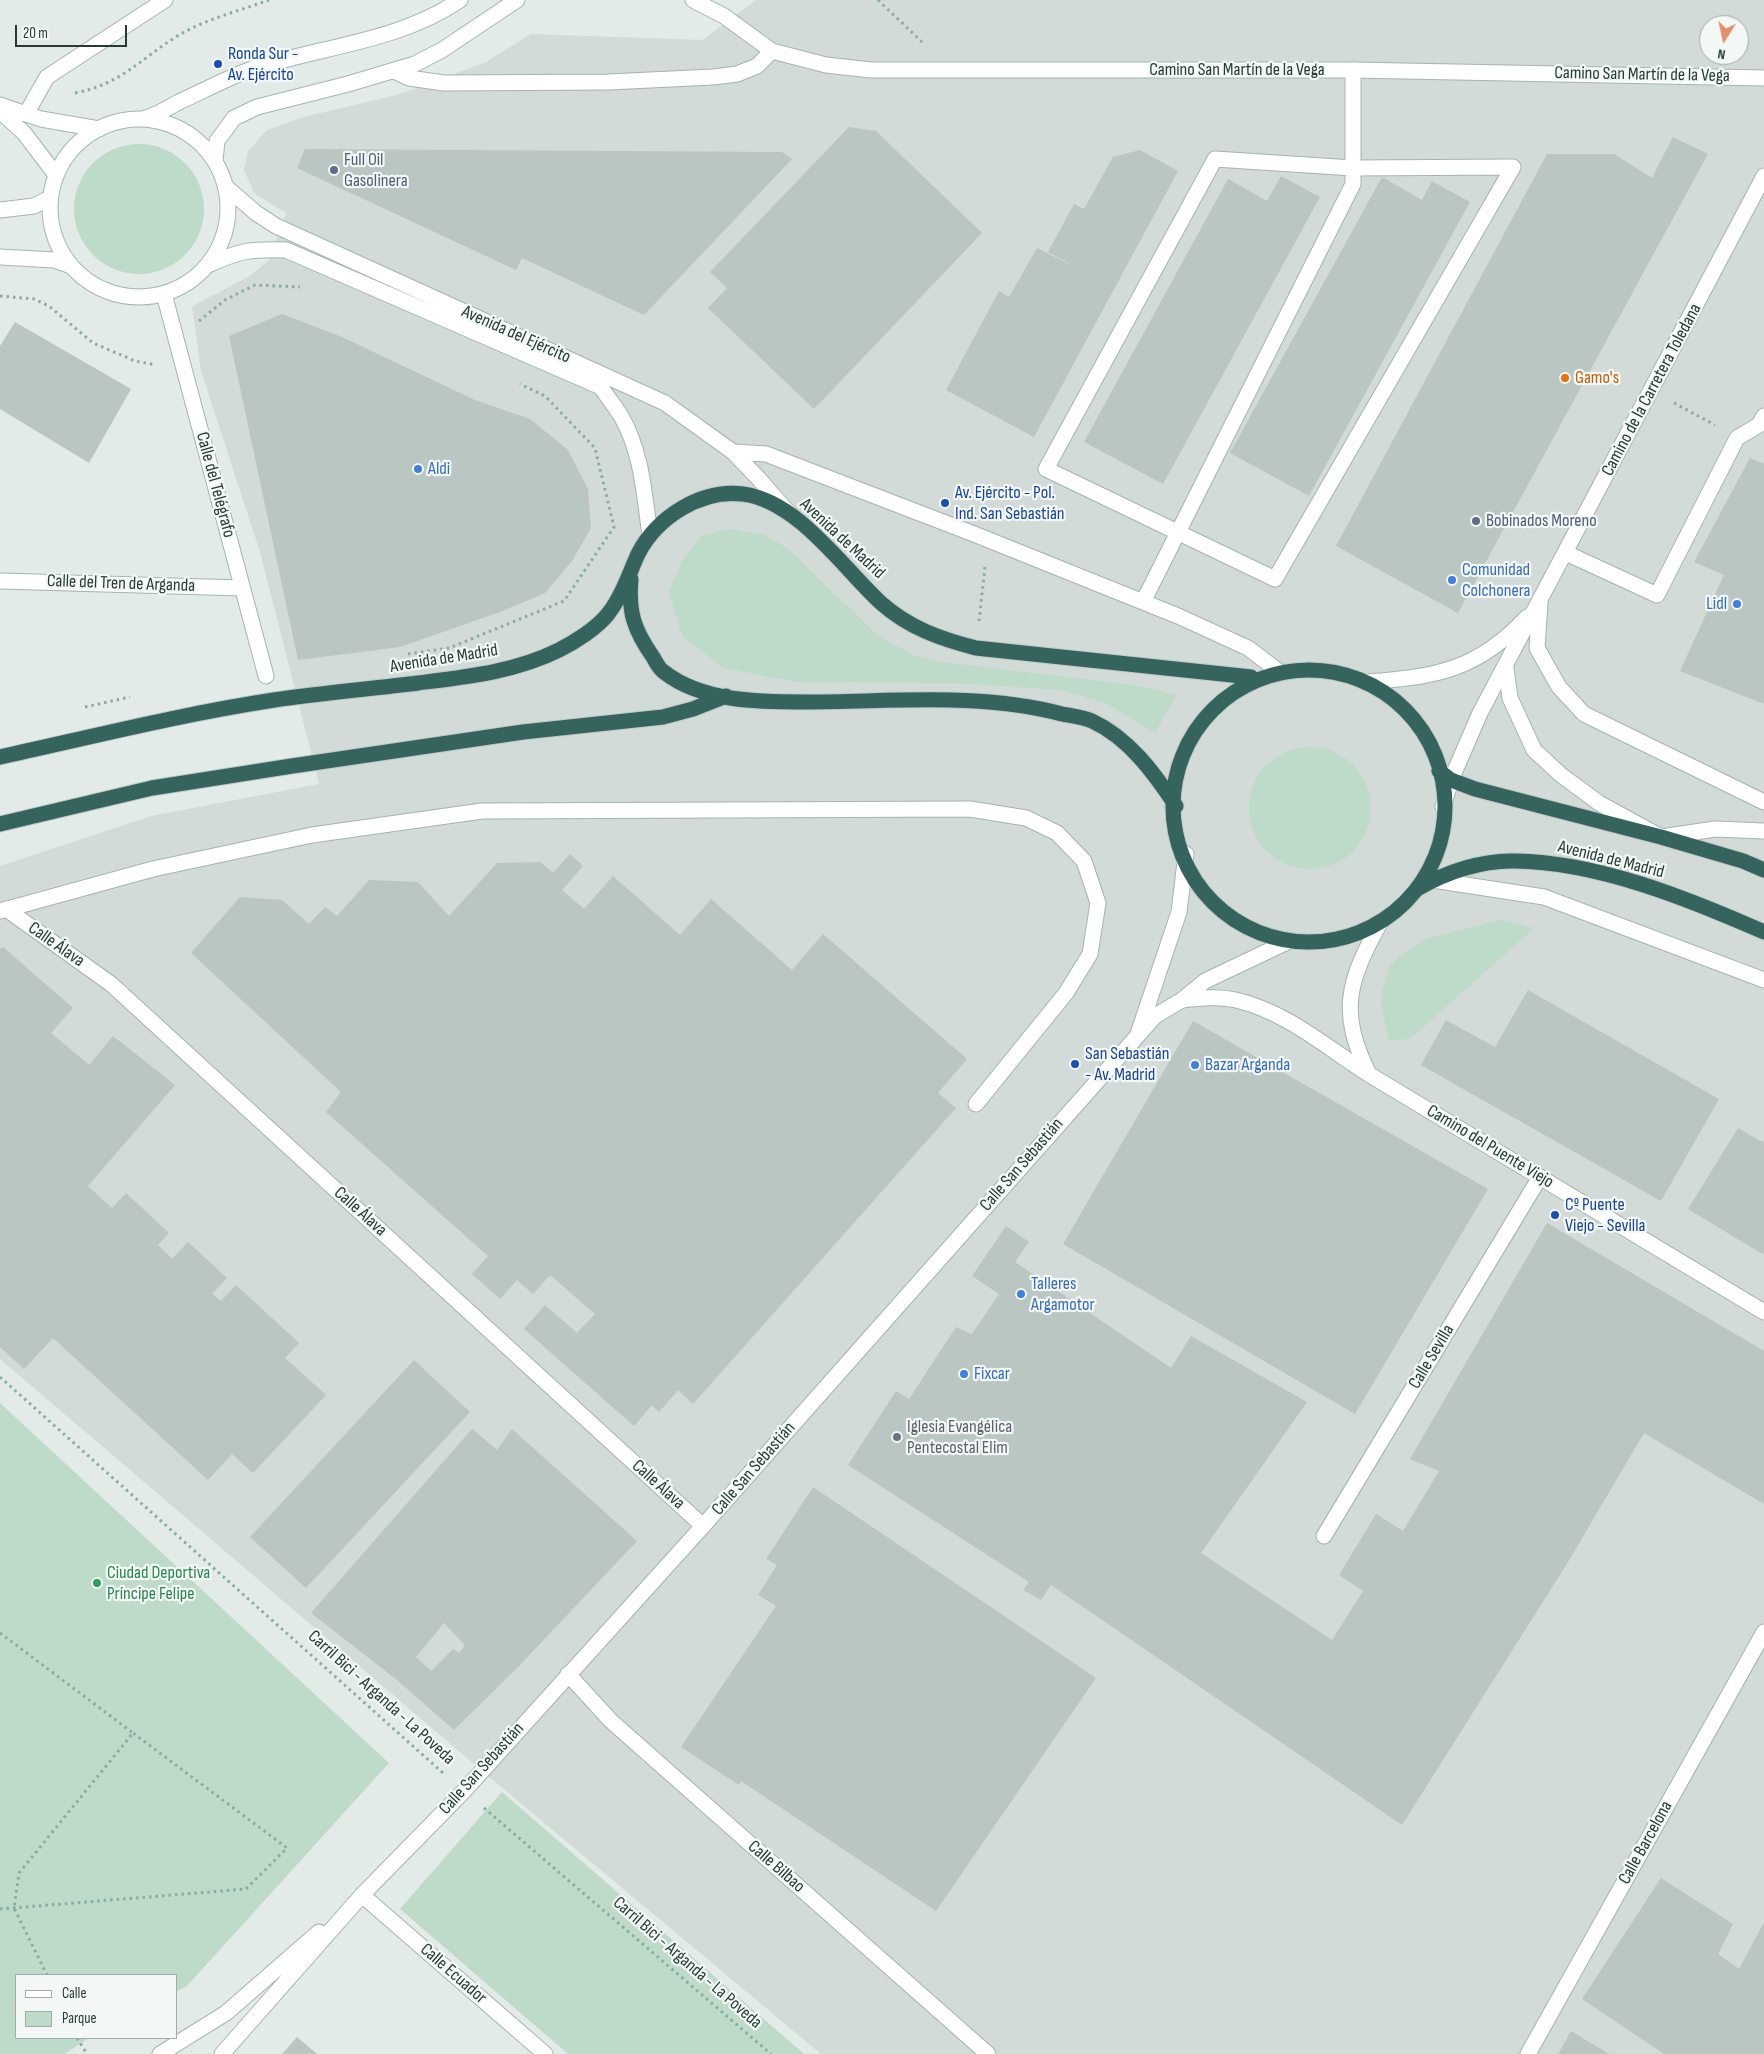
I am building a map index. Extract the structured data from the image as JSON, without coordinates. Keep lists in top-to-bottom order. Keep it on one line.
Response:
{"streets":{"highway":["Avenida de Madrid"],"street":["Camino San Martín de la Vega","Avenida del Ejército","Camino de la Carretera Toledana","Calle del Telégrafo","Calle del Tren de Arganda","Calle Álava","Camino del Puente Viejo","Calle San Sebastián","Calle Sevilla","Calle Barcelona","Calle Bilbao","Calle Ecuador"],"path":["Carril Bici - Arganda - La Poveda"]},"crossings":[["Avenida del Ejército","Calle del Telégrafo"],["Avenida del Ejército","Avenida de Madrid"],["Camino de la Carretera Toledana","Avenida de Madrid"],["Calle del Telégrafo","Calle del Tren de Arganda"],["Calle Álava","Calle San Sebastián"],["Camino del Puente Viejo","Calle San Sebastián"],["Camino del Puente Viejo","Calle Sevilla"],["Calle San Sebastián","Carril Bici - Arganda - La Poveda"],["Calle San Sebastián","Calle Bilbao"],["Calle San Sebastián","Calle Ecuador"]],"places":["Ronda Sur - Av. Ejército","Full Oil Gasolinera","Gamo's","Aldi","Av. Ejército - Pol. Ind. San Sebastián","Bobinados Moreno","Comunidad Colchonera","Lidl","San Sebastián - Av. Madrid","Bazar Arganda","Cº Puente Viejo - Sevilla","Talleres Argamotor","Fixcar","Iglesia Evangélica Pentecostal Elim","Ciudad Deportiva Príncipe Felipe"],"legend":["Calle","Parque"],"scale_bar":"20 m","north":"bottom"}
